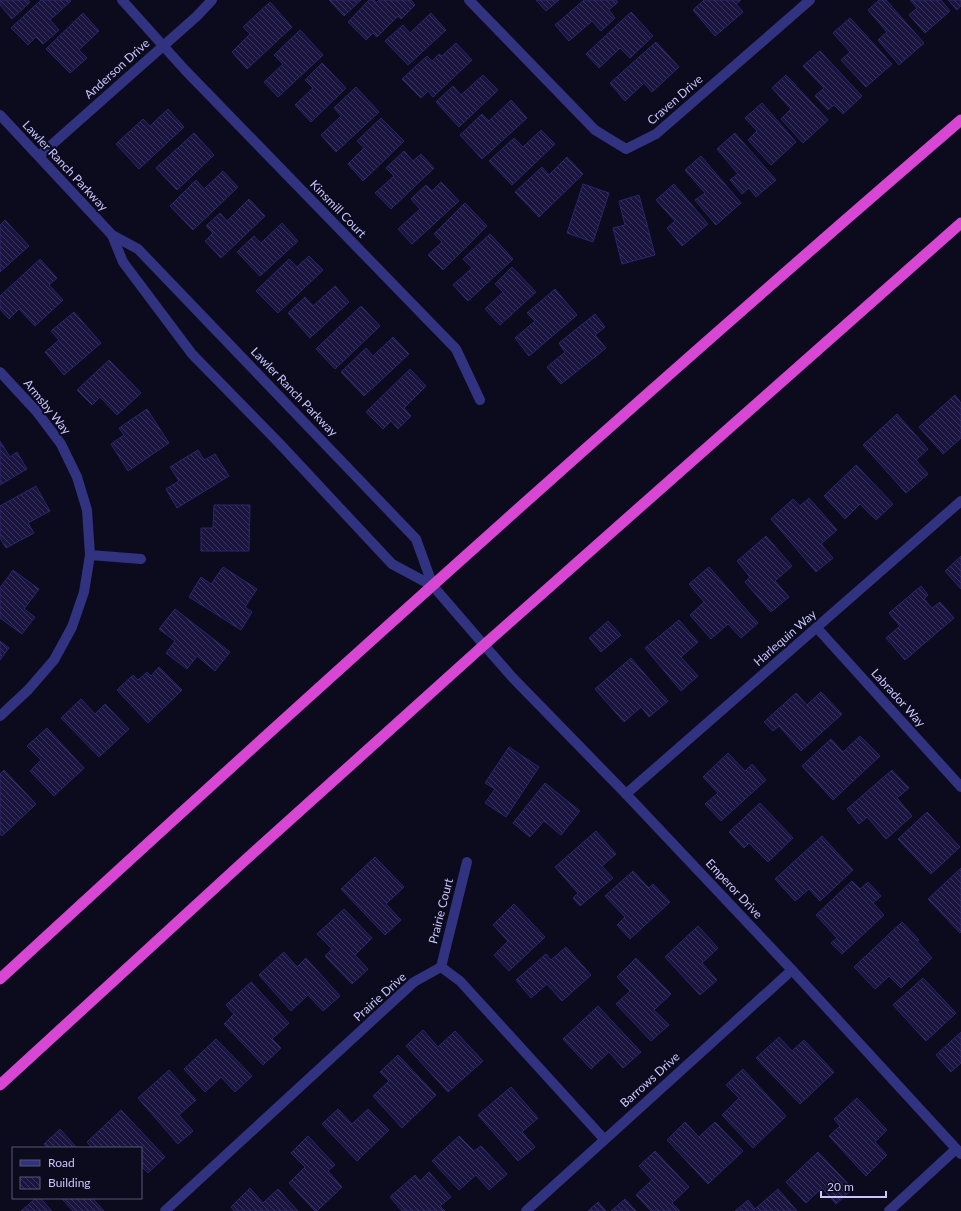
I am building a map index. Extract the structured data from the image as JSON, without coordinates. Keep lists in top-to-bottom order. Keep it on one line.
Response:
{"streets":{"street":["Anderson Drive","Craven Drive","Lawler Ranch Parkway","Kinsmill Court","Armsby Way","Harlequin Way","Labrador Way","Emperor Drive","Prairie Court","Prairie Drive","Barrows Drive"]},"crossings":[["Anderson Drive","Lawler Ranch Parkway"],["Anderson Drive","Kinsmill Court"],["Lawler Ranch Parkway","Emperor Drive"],["Harlequin Way","Labrador Way"],["Harlequin Way","Emperor Drive"],["Emperor Drive","Barrows Drive"],["Prairie Court","Prairie Drive"]],"legend":["Road","Building"],"scale_bar":"20 m"}
